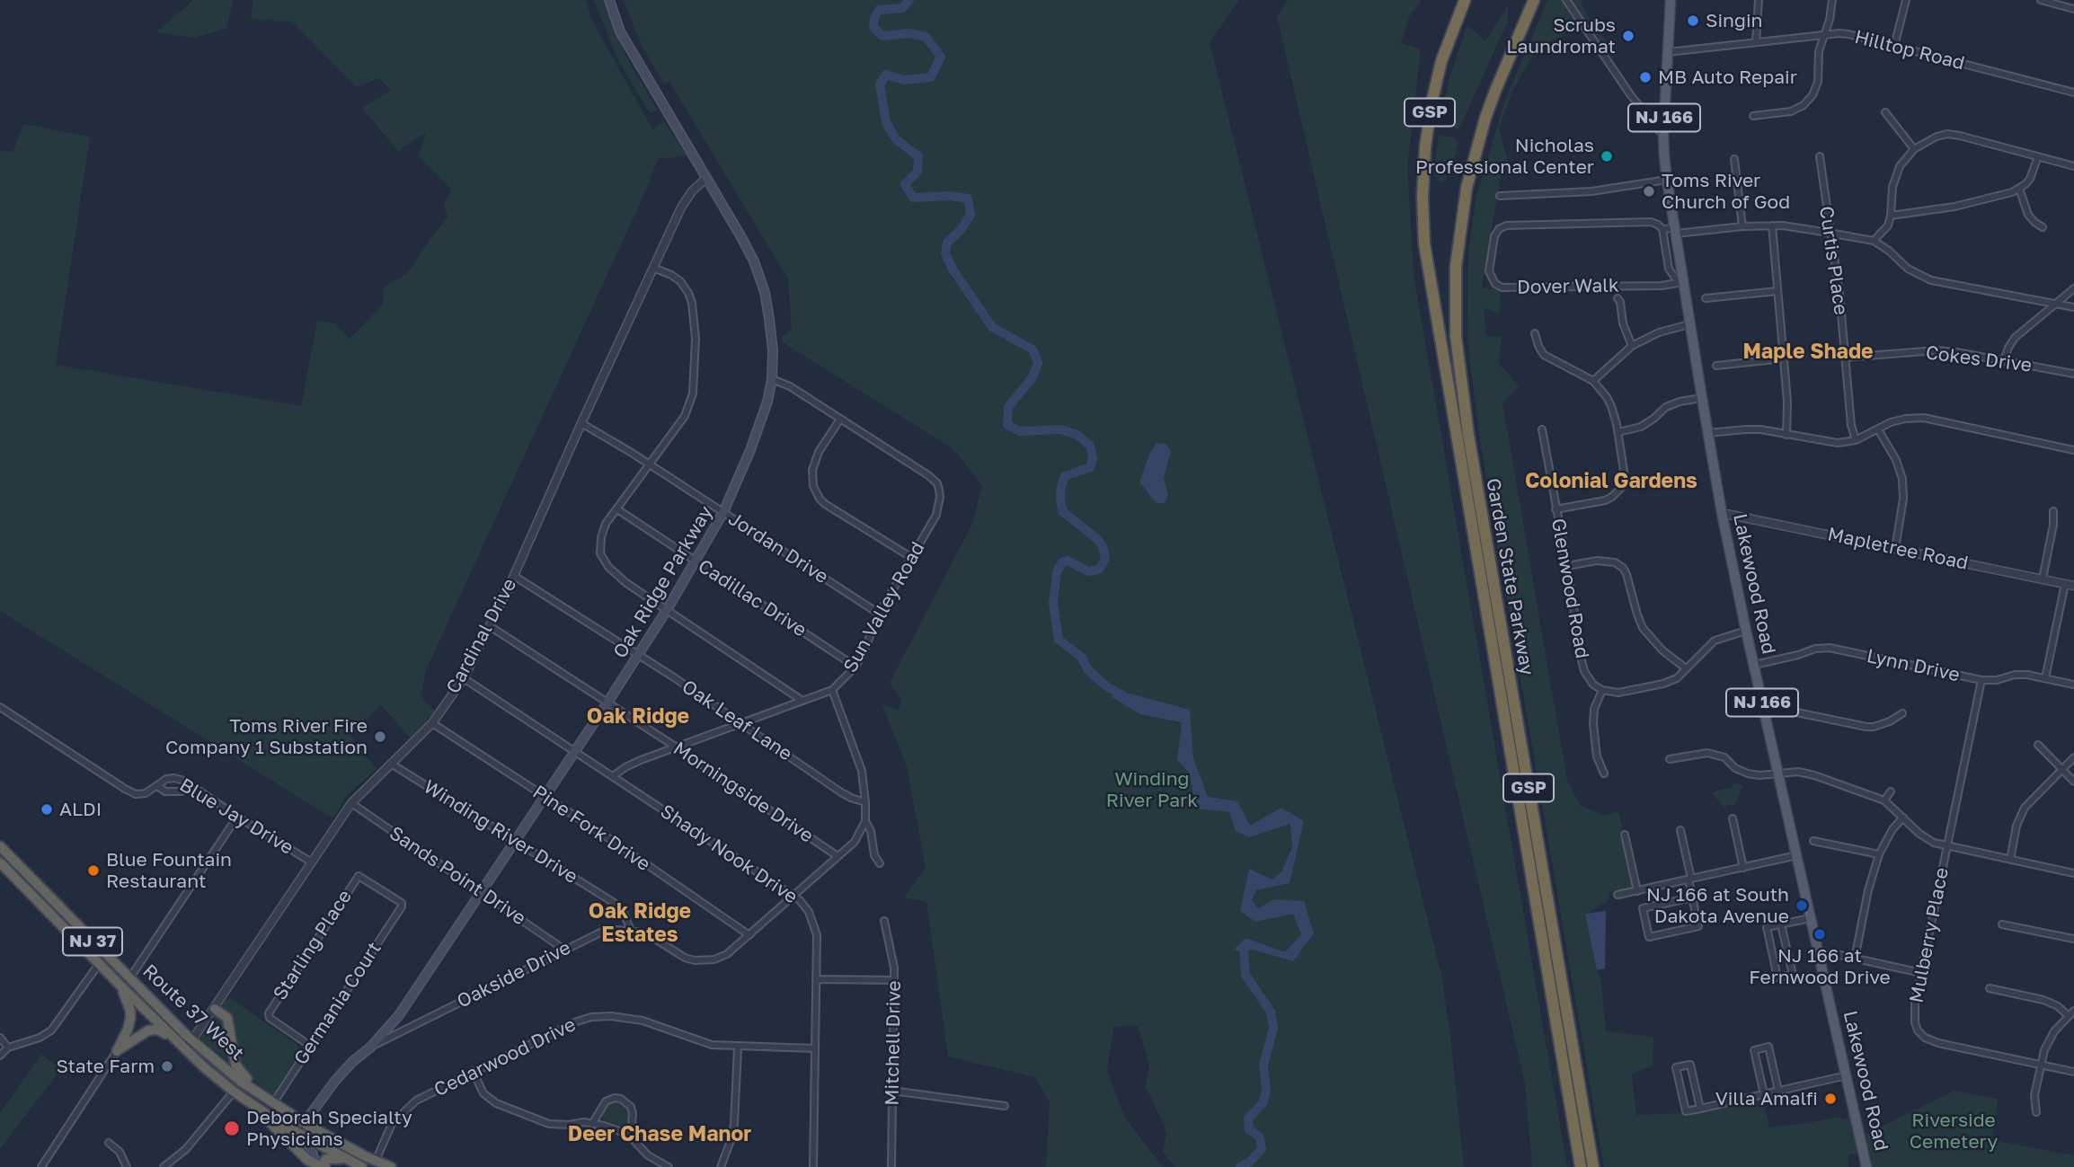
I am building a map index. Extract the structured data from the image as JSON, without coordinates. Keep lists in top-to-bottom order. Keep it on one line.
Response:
{"streets":{"highway":["GSP","Garden State Parkway","NJ 37","Route 37 West"],"main road":["NJ 166","Oak Ridge Parkway","Lakewood Road"],"street":["Hilltop Road","Curtis Place","Dover Walk","Cokes Drive","Jordan Drive","Mapletree Road","Glenwood Road","Cadillac Drive","Sun Valley Road","Cardinal Drive","Lynn Drive","Oak Leaf Lane","Morningside Drive","Blue Jay Drive","Pine Fork Drive","Winding River Drive","Shady Nook Drive","Sands Point Drive","Mulberry Place","Starling Place","Oakside Drive","Germania Court","Mitchell Drive","Cedarwood Drive"]},"crossings":[["Hilltop Road","Lakewood Road"],["Curtis Place","Dover Walk"],["Curtis Place","Cokes Drive"],["Dover Walk","Lakewood Road"],["Jordan Drive","Oak Ridge Parkway"],["Jordan Drive","Sun Valley Road"],["Jordan Drive","Cardinal Drive"],["Mapletree Road","Lakewood Road"],["Oak Ridge Parkway","Cadillac Drive"],["Oak Ridge Parkway","Sun Valley Road"],["Oak Ridge Parkway","Cardinal Drive"],["Oak Ridge Parkway","Oak Leaf Lane"],["Oak Ridge Parkway","Morningside Drive"],["Oak Ridge Parkway","Pine Fork Drive"],["Oak Ridge Parkway","Winding River Drive"],["Oak Ridge Parkway","Shady Nook Drive"],["Oak Ridge Parkway","Sands Point Drive"],["Oak Ridge Parkway","Oakside Drive"],["Oak Ridge Parkway","Route 37 West"],["Lakewood Road","Lynn Drive"],["Cadillac Drive","Sun Valley Road"],["Sun Valley Road","Oak Leaf Lane"],["Sun Valley Road","Morningside Drive"],["Sun Valley Road","Shady Nook Drive"],["Cardinal Drive","Oak Leaf Lane"],["Cardinal Drive","Morningside Drive"],["Cardinal Drive","Blue Jay Drive"],["Cardinal Drive","Pine Fork Drive"],["Cardinal Drive","Winding River Drive"],["Cardinal Drive","Shady Nook Drive"],["Cardinal Drive","Sands Point Drive"],["Cardinal Drive","Route 37 West"],["Lynn Drive","Mulberry Place"],["Morningside Drive","Oakside Drive"],["Pine Fork Drive","Oakside Drive"],["Winding River Drive","Oakside Drive"],["Shady Nook Drive","Oakside Drive"],["Shady Nook Drive","Cedarwood Drive"],["Sands Point Drive","Oakside Drive"],["Starling Place","Germania Court"],["Germania Court","Route 37 West"],["Route 37 West","Cedarwood Drive"]],"districts":["Maple Shade","Colonial Gardens","Oak Ridge","Oak Ridge Estates","Deer Chase Manor"],"parks":["Winding River Park","Riverside Cemetery"],"places":["Singin","Scrubs Laundromat","MB Auto Repair","Nicholas Professional Center","Toms River Church of God","Toms River Fire Company 1 Substation","ALDI","Blue Fountain Restaurant","NJ 166 at South Dakota Avenue","NJ 166 at Fernwood Drive","State Farm","Villa Amalfi","Deborah Specialty Physicians"]}
